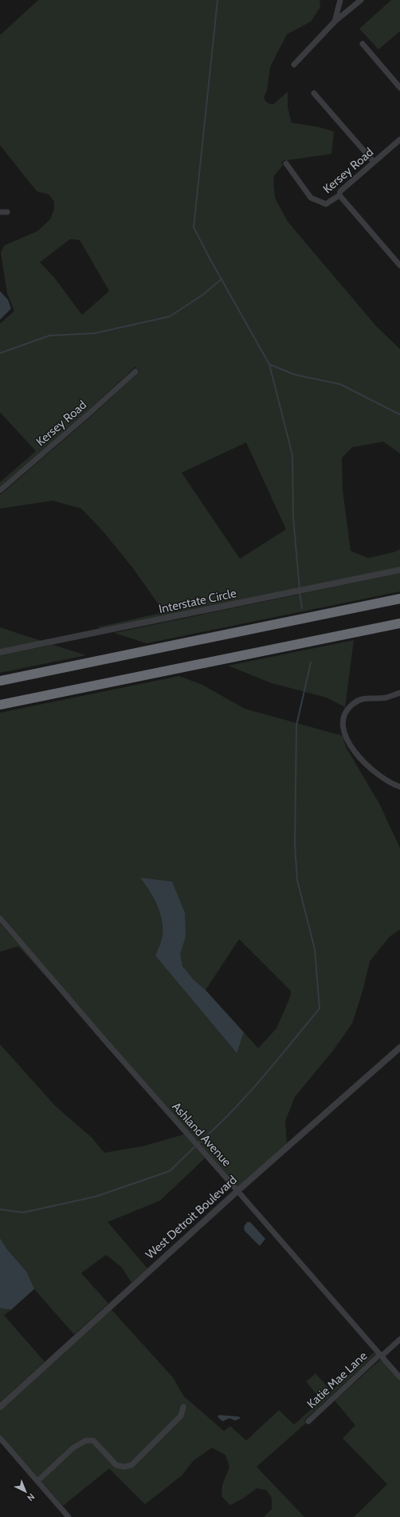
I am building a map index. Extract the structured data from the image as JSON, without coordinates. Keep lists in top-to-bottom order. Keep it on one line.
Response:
{"streets":{"street":["Kersey Road","Interstate Circle","Ashland Avenue","West Detroit Boulevard","Katie Mae Lane"]},"crossings":[["Ashland Avenue","West Detroit Boulevard"],["Ashland Avenue","Katie Mae Lane"]],"north":"bottom right"}
